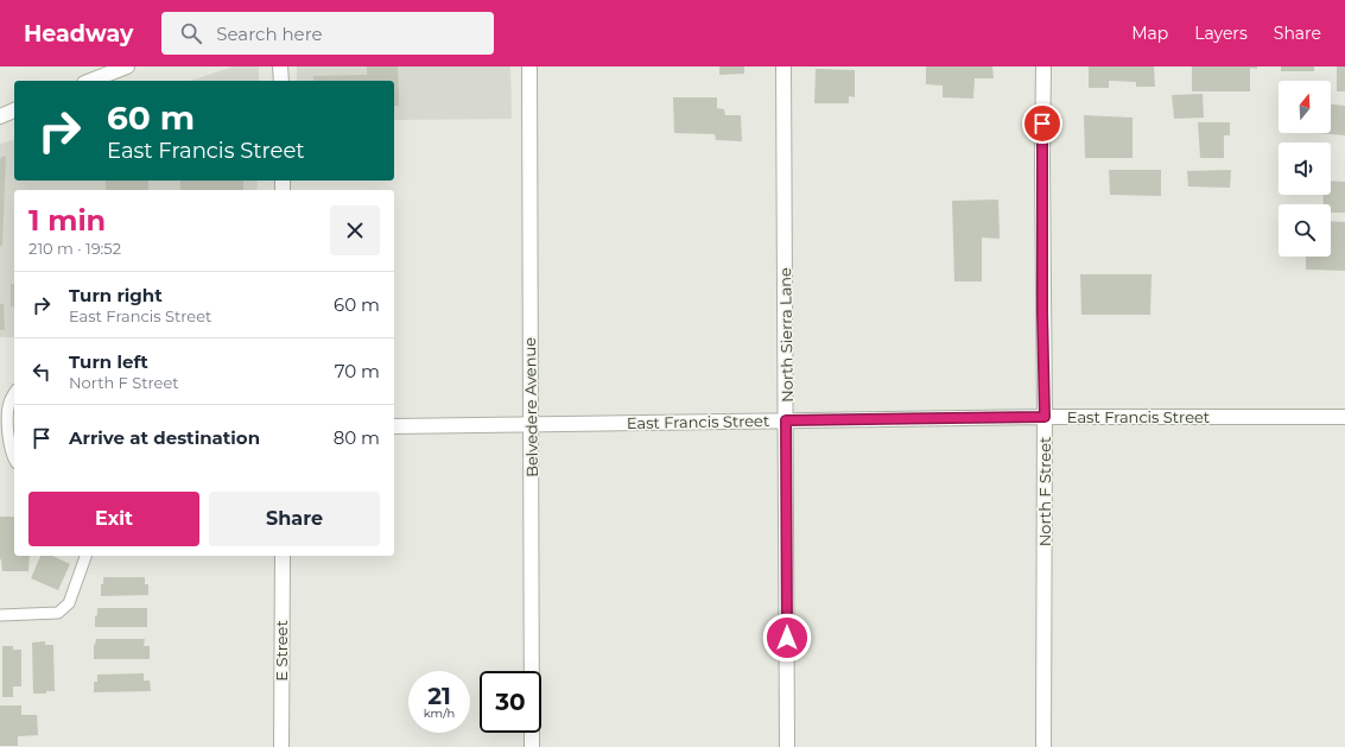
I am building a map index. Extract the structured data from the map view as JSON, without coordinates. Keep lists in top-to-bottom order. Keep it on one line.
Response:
{"streets":{"street":["North Sierra Lane","Belvedere Avenue","East Francis Street","North F Street","E Street"]},"crossings":[["North Sierra Lane","East Francis Street"],["Belvedere Avenue","East Francis Street"],["East Francis Street","North F Street"]],"north":"top","page":{"header":"Headway","search":"Search here","nav":["Map","Layers","Share"],"turn":["60 m","East Francis Street"],"heading":["1 min","210 m · 19:52"],"list":[{"name":"Turn right","note":"East Francis Street","value":"60 m"},{"name":"Turn left","note":"North F Street","value":"70 m"},{"name":"Arrive at destination","value":"80 m"}],"buttons":["Exit","Share"],"speed":"21 km/h","limit":"30"}}
